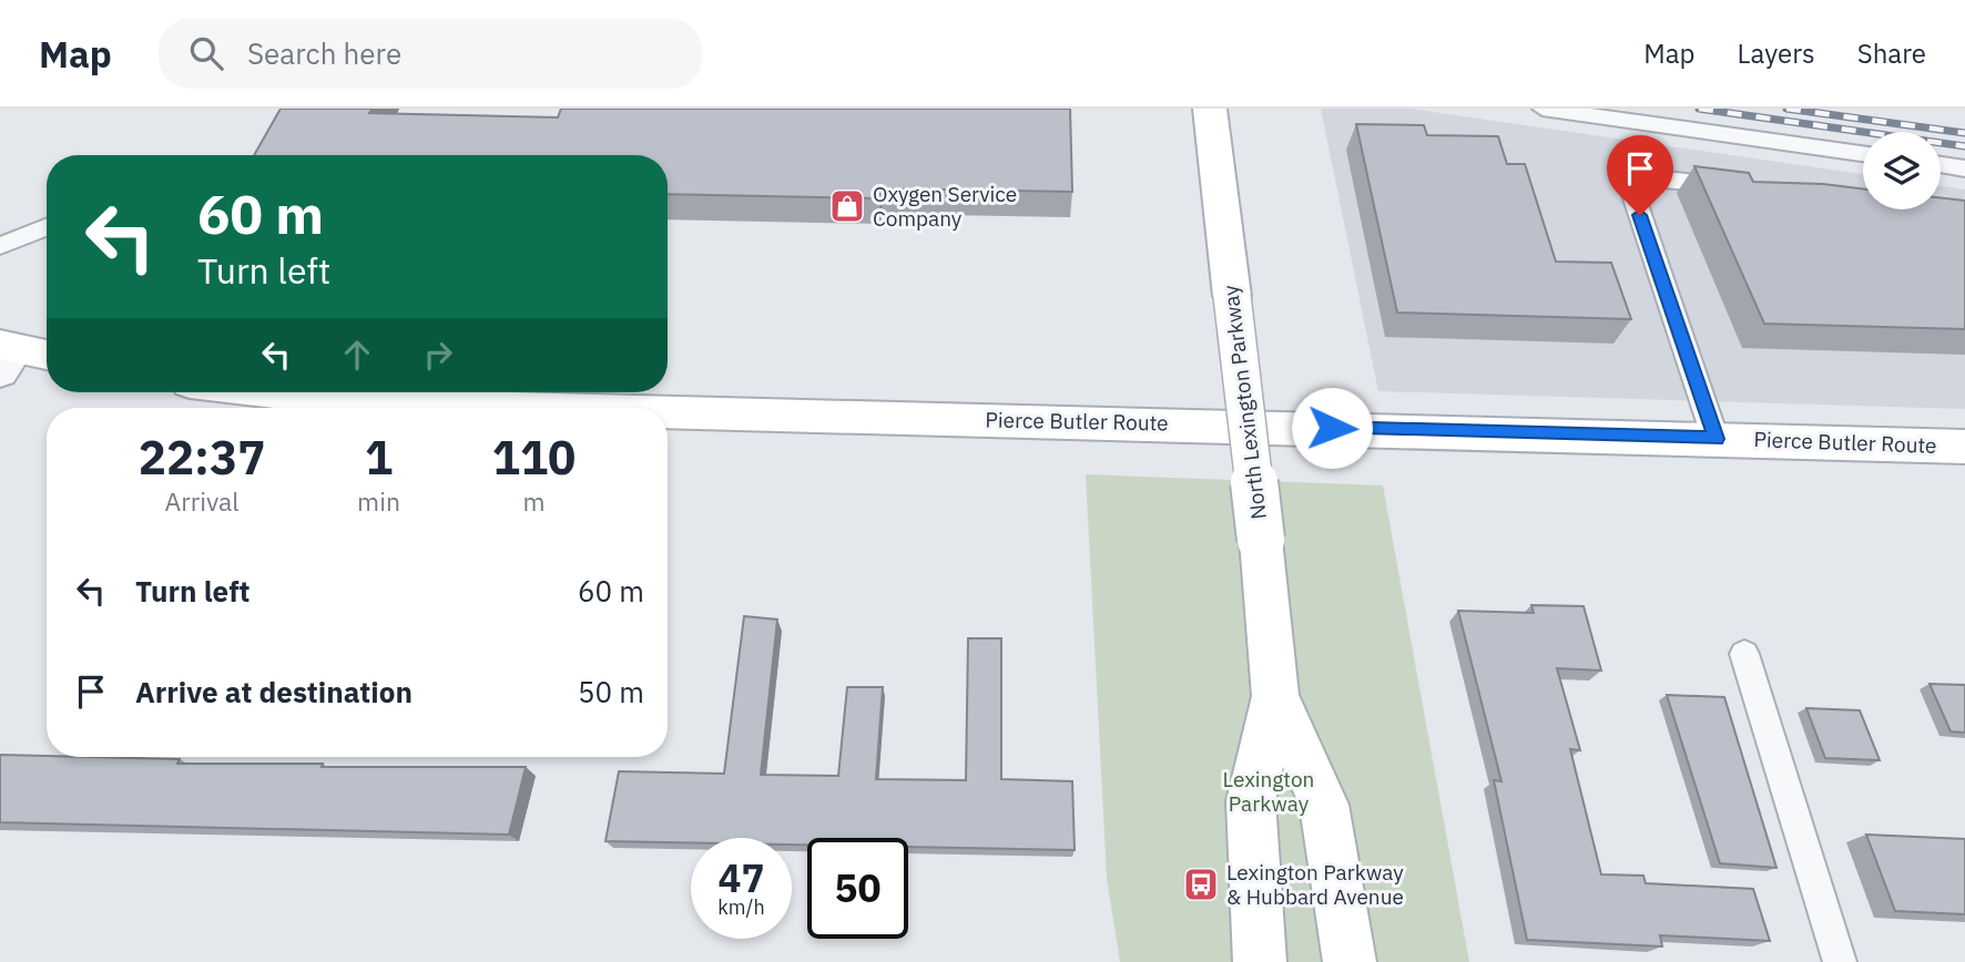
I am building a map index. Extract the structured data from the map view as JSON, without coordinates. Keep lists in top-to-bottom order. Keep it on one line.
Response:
{"streets":{"main road":["North Lexington Parkway","Pierce Butler Route"]},"parks":["Lexington Parkway"],"places":{"shop":["Oxygen Service Company"],"bus stop":["Lexington Parkway & Hubbard Avenue"]},"page":{"header":"Map","search":"Search here","nav":["Map","Layers","Share"],"turn":["60 m","Turn left"],"eta":["22:37","Arrival","1","min","110","m"],"list":[{"name":"Turn left","value":"60 m"},{"name":"Arrive at destination","value":"50 m"}],"speed":"47 km/h","limit":"50"}}
